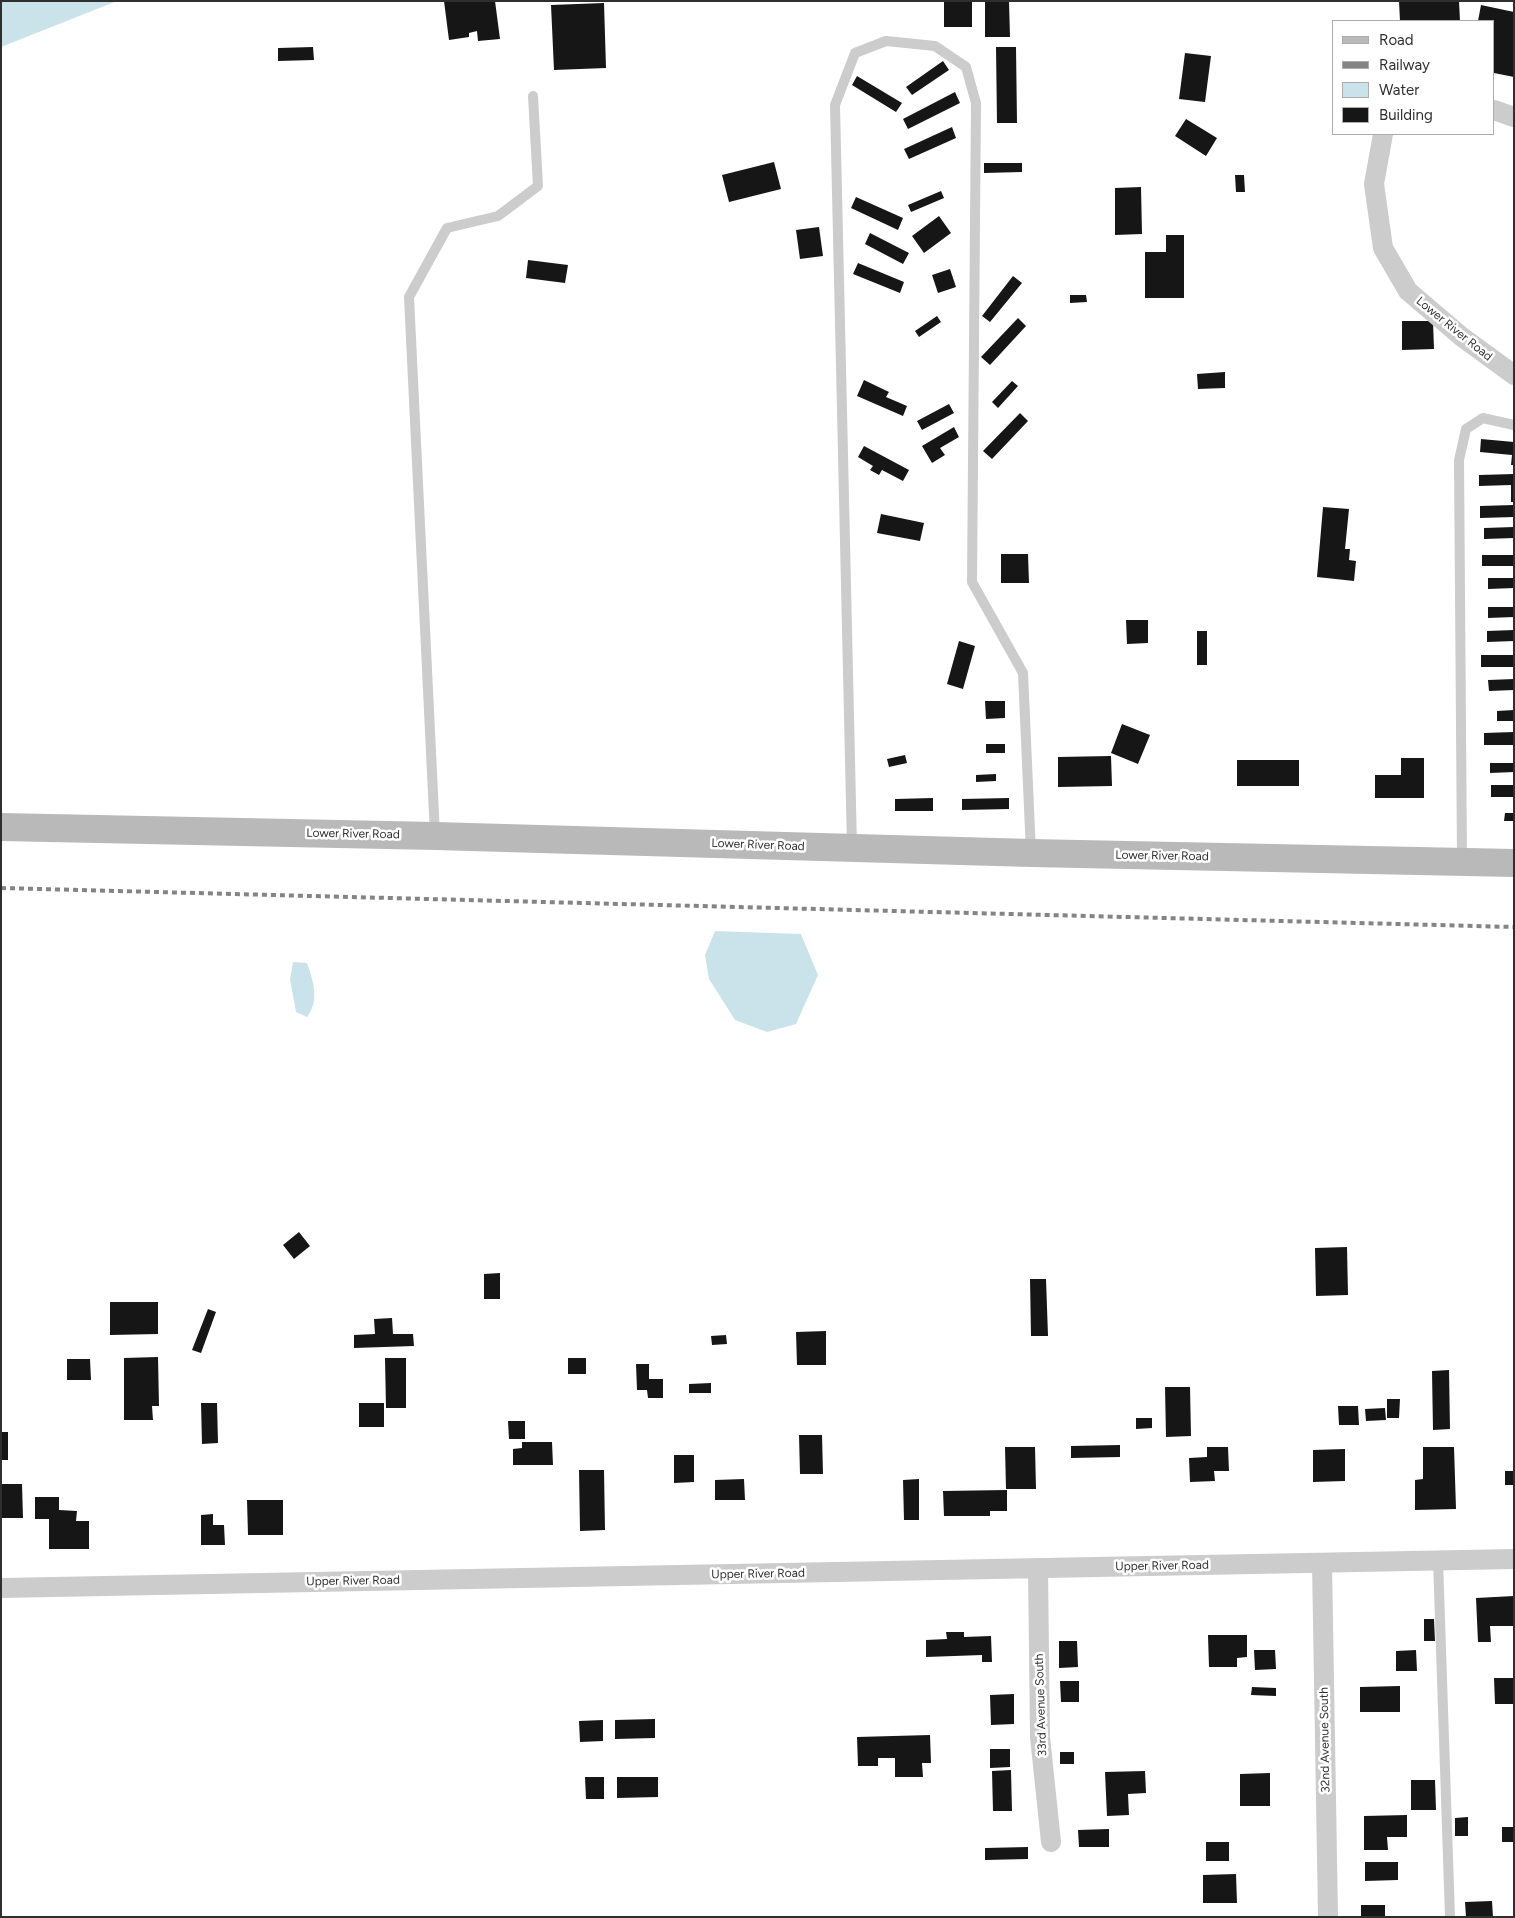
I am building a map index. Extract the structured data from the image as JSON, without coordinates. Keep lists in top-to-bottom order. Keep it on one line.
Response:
{"streets":{"street":["Lower River Road","Upper River Road","33rd Avenue South","32nd Avenue South"]},"crossings":[["Upper River Road","33rd Avenue South"],["Upper River Road","32nd Avenue South"]],"legend":["Road","Railway","Water","Building"]}
